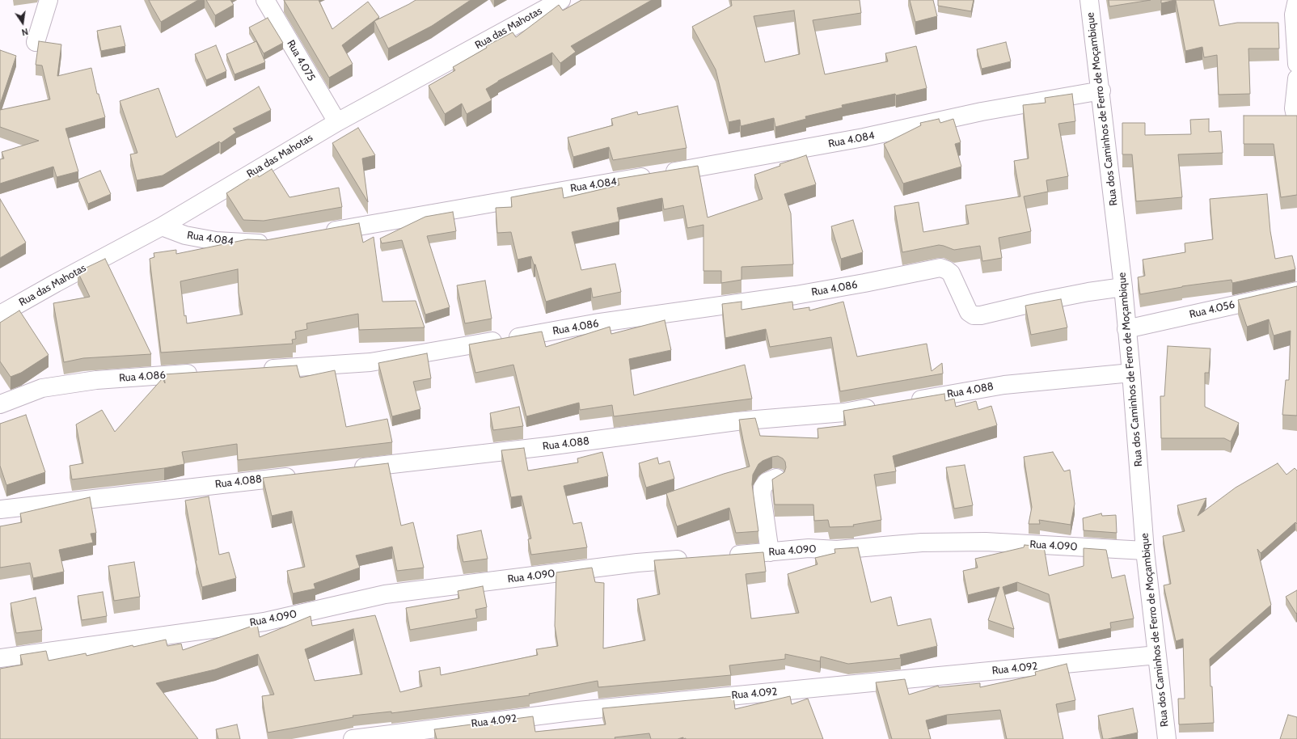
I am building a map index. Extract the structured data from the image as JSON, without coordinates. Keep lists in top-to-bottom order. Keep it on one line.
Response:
{"streets":{"street":["Rua das Mahotas","Rua 4.075","Rua dos Caminhos de Ferro de Moçambique","Rua 4.084","Rua 4.086","Rua 4.056","Rua 4.088","Rua 4.090","Rua 4.092"]},"crossings":[["Rua das Mahotas","Rua 4.075"],["Rua das Mahotas","Rua 4.084"],["Rua dos Caminhos de Ferro de Moçambique","Rua 4.084"],["Rua dos Caminhos de Ferro de Moçambique","Rua 4.086"],["Rua dos Caminhos de Ferro de Moçambique","Rua 4.056"],["Rua dos Caminhos de Ferro de Moçambique","Rua 4.088"],["Rua dos Caminhos de Ferro de Moçambique","Rua 4.090"],["Rua dos Caminhos de Ferro de Moçambique","Rua 4.092"]],"north":"bottom"}
